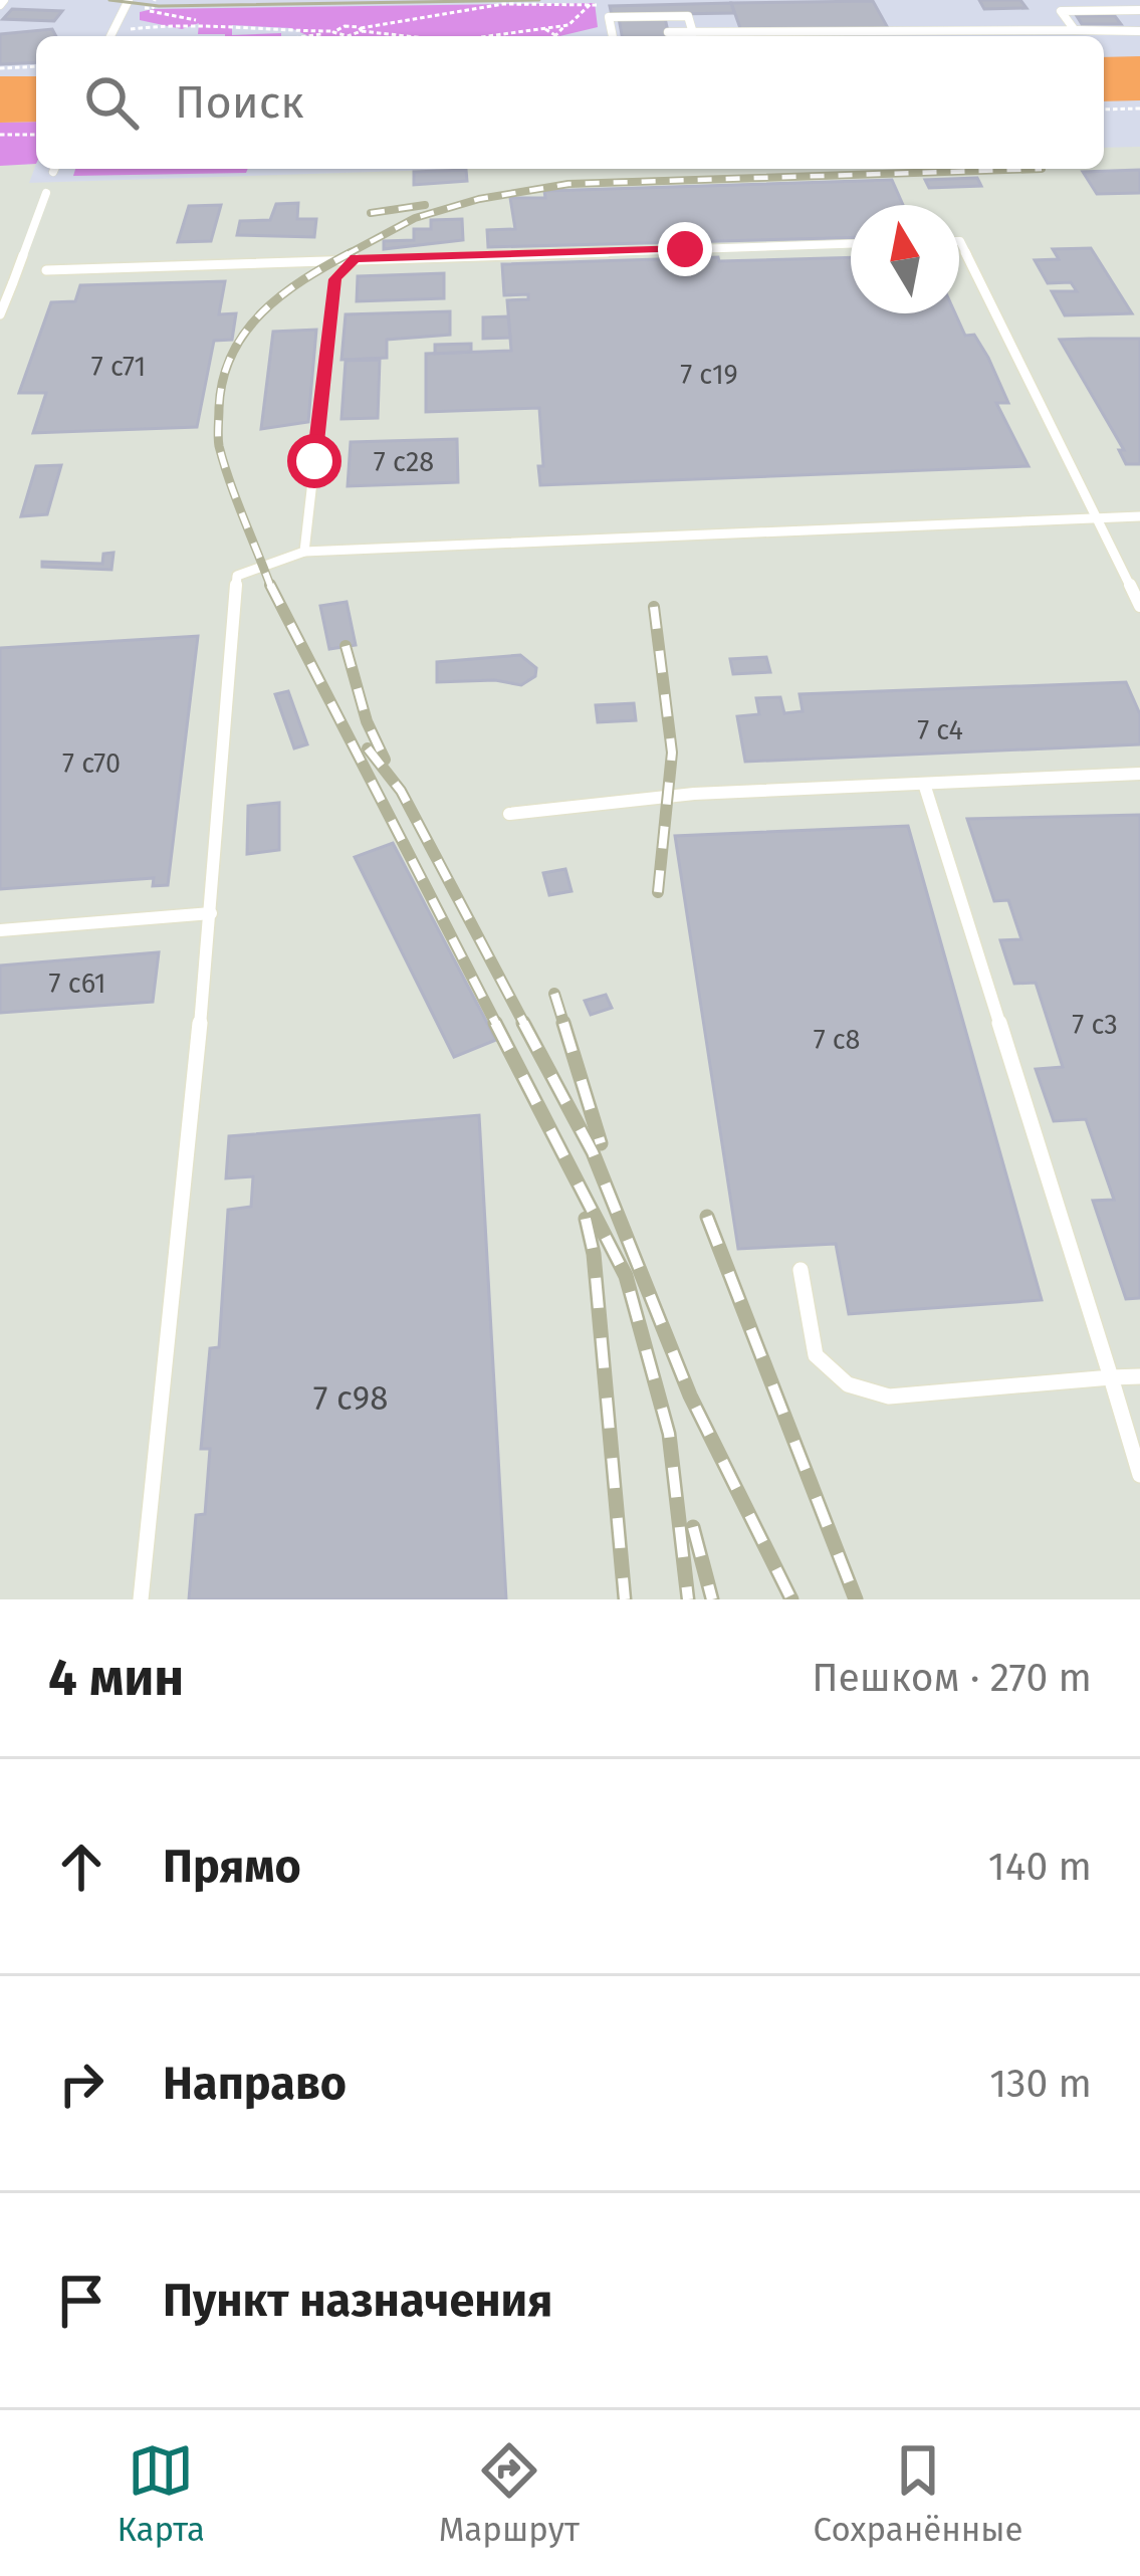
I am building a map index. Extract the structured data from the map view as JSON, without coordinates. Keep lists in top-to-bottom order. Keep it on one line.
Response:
{"house_numbers":["7 с71","7 с19","7 с28","7 с4","7 с70","7 с61","7 с3","7 с8","7 с98"],"north":"top","page":{"search":"Поиск","heading":["4 мин","Пешком · 270 m"],"list":[["Прямо","140 m"],["Направо","130 m"],"Пункт назначения"],"nav":["Карта","Маршрут","Сохранённые"]}}
